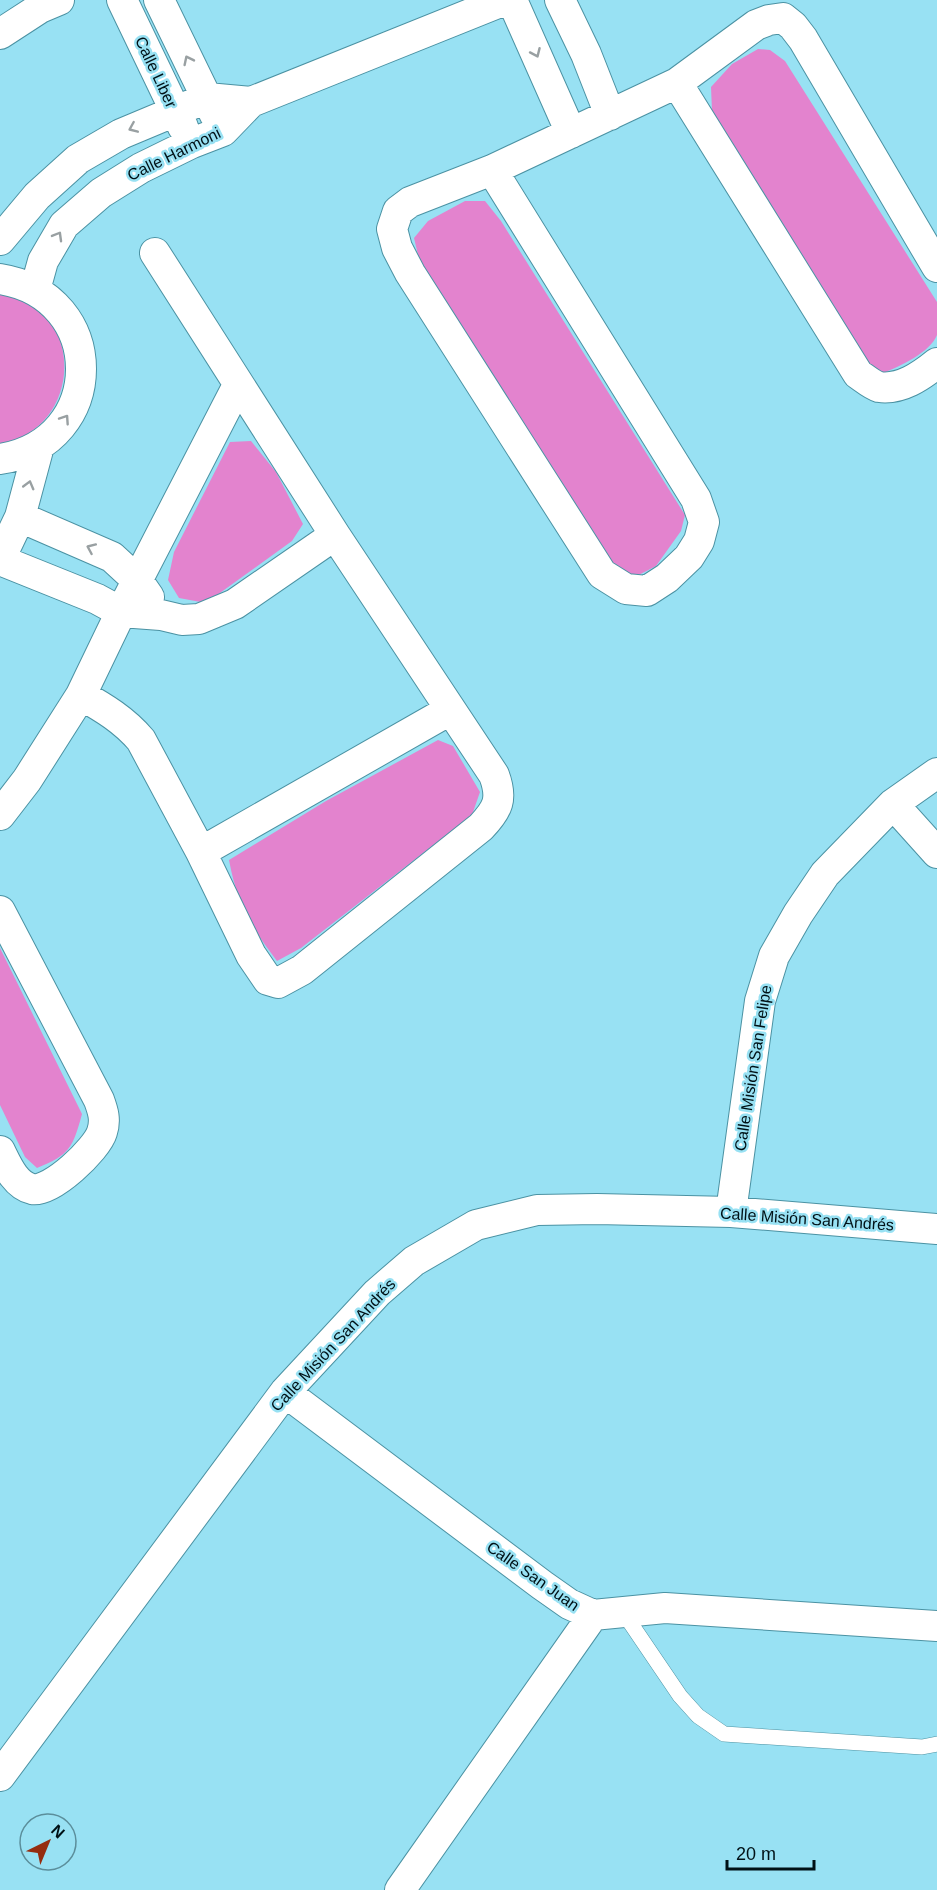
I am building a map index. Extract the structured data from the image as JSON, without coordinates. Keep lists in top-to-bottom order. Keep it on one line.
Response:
{"streets":{"street":["Calle Liber","Calle Harmoni","Calle Misión San Felipe","Calle Misión San Andrés","Calle San Juan"]},"crossings":[["Calle Liber","Calle Harmoni"],["Calle Misión San Felipe","Calle Misión San Andrés"],["Calle Misión San Andrés","Calle San Juan"]],"scale_bar":"20 m","north":"top right"}
